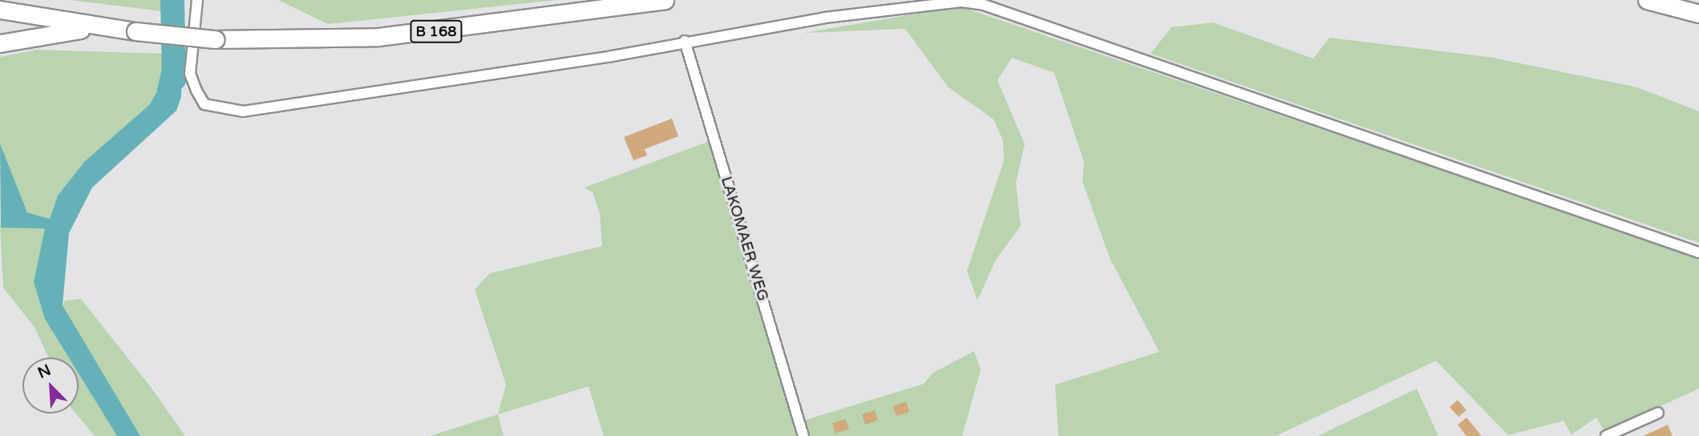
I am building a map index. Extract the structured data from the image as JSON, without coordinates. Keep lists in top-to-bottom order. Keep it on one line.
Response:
{"streets":{"main road":["B 168"],"street":["LAKOMAER WEG"]},"north":"top left"}
